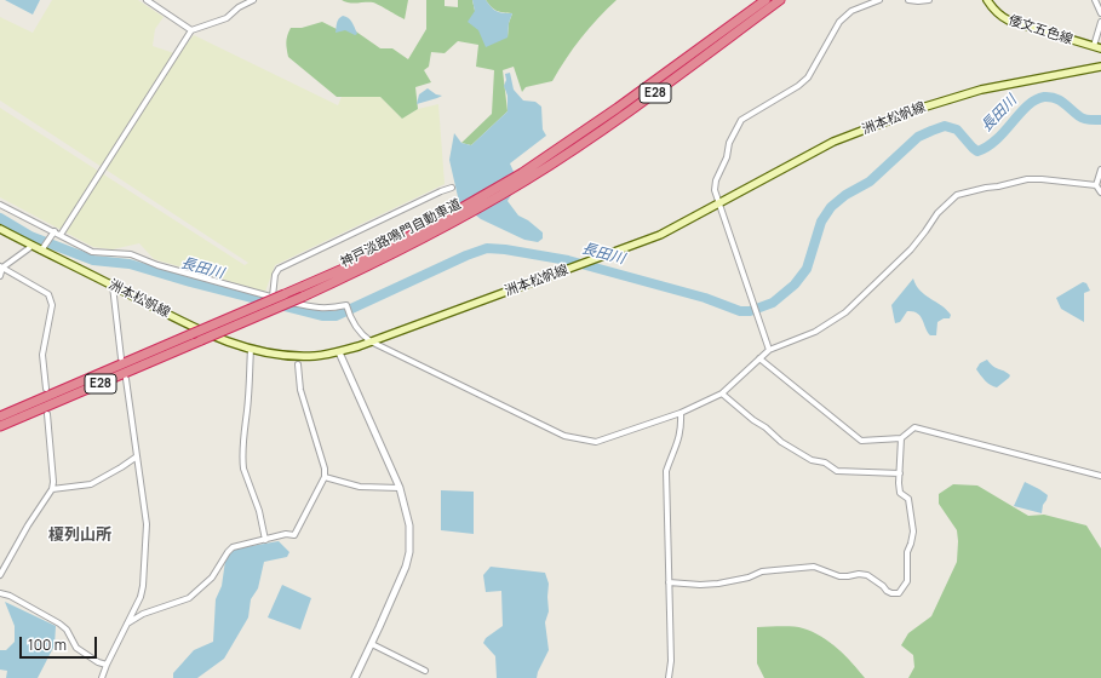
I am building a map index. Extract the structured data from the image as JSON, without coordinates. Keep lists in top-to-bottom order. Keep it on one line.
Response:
{"streets":{"highway":["E28","神戸淡路鳴門自動車道"],"main road":["倭文五色線","洲本松帆線"]},"districts":["榎列山所"],"water":["長田川"],"scale_bar":"100 m"}
